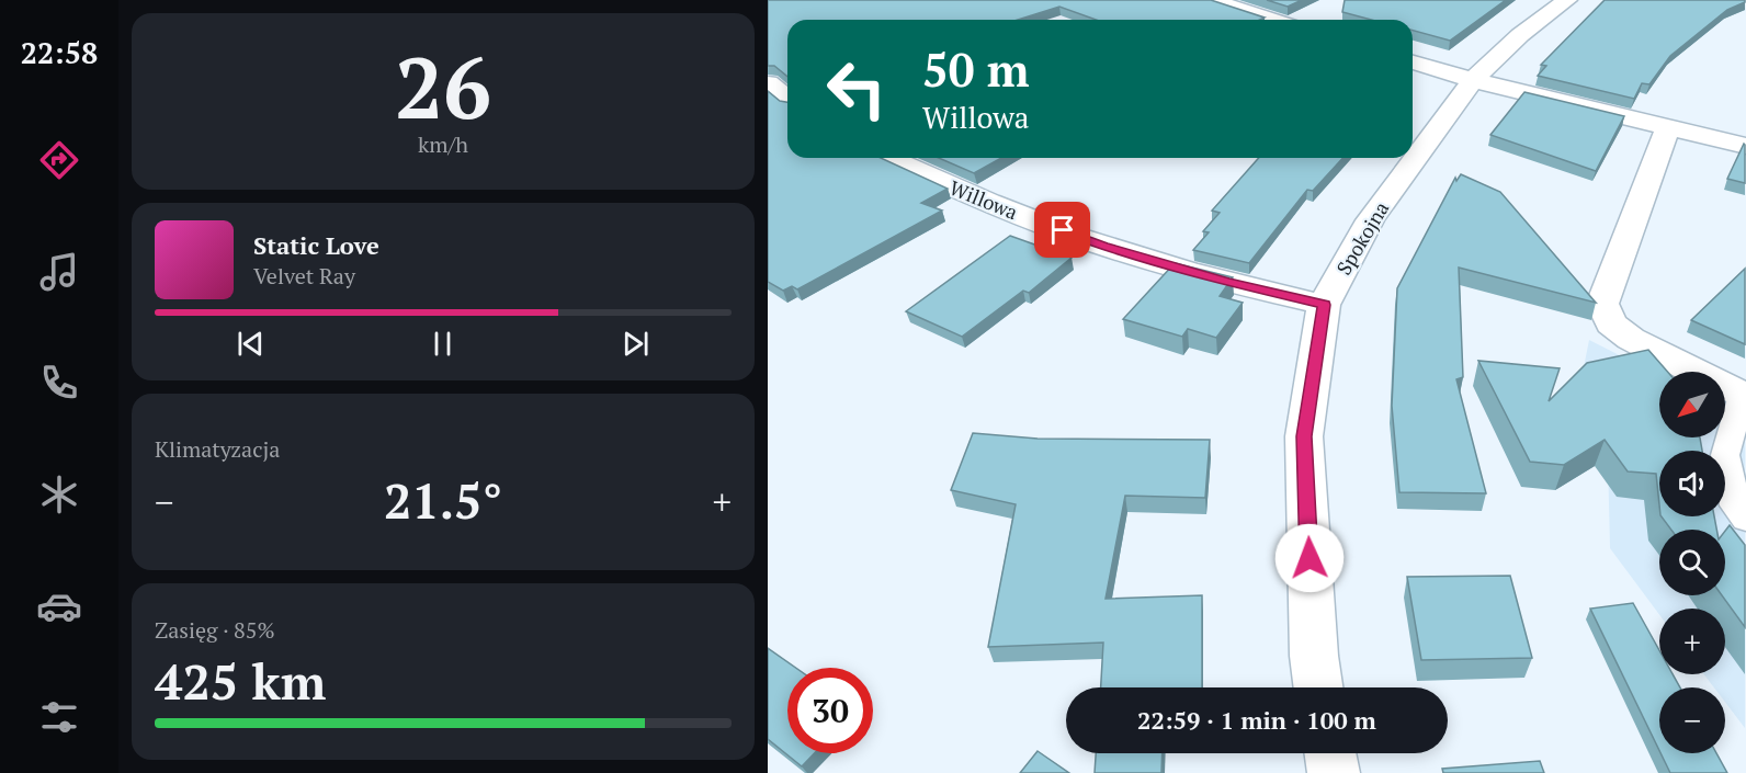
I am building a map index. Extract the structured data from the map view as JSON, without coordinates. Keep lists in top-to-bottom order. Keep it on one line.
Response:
{"streets":{"street":["Willowa","Spokojna"]},"crossings":[["Willowa","Spokojna"]],"north":"bottom left","page":{"tabs":"22:58","tile":[["26","km/h"],"Klimatyzacja",["Zasięg · 85%","425 km"]],"turn":["50 m","Willowa"],"song":["Static Love","Velvet Ray"],"map_buttons":["+","−"],"heat":["−","21.5°","+"],"limit":"30","trip":"22:59 · 1 min · 100 m"}}
